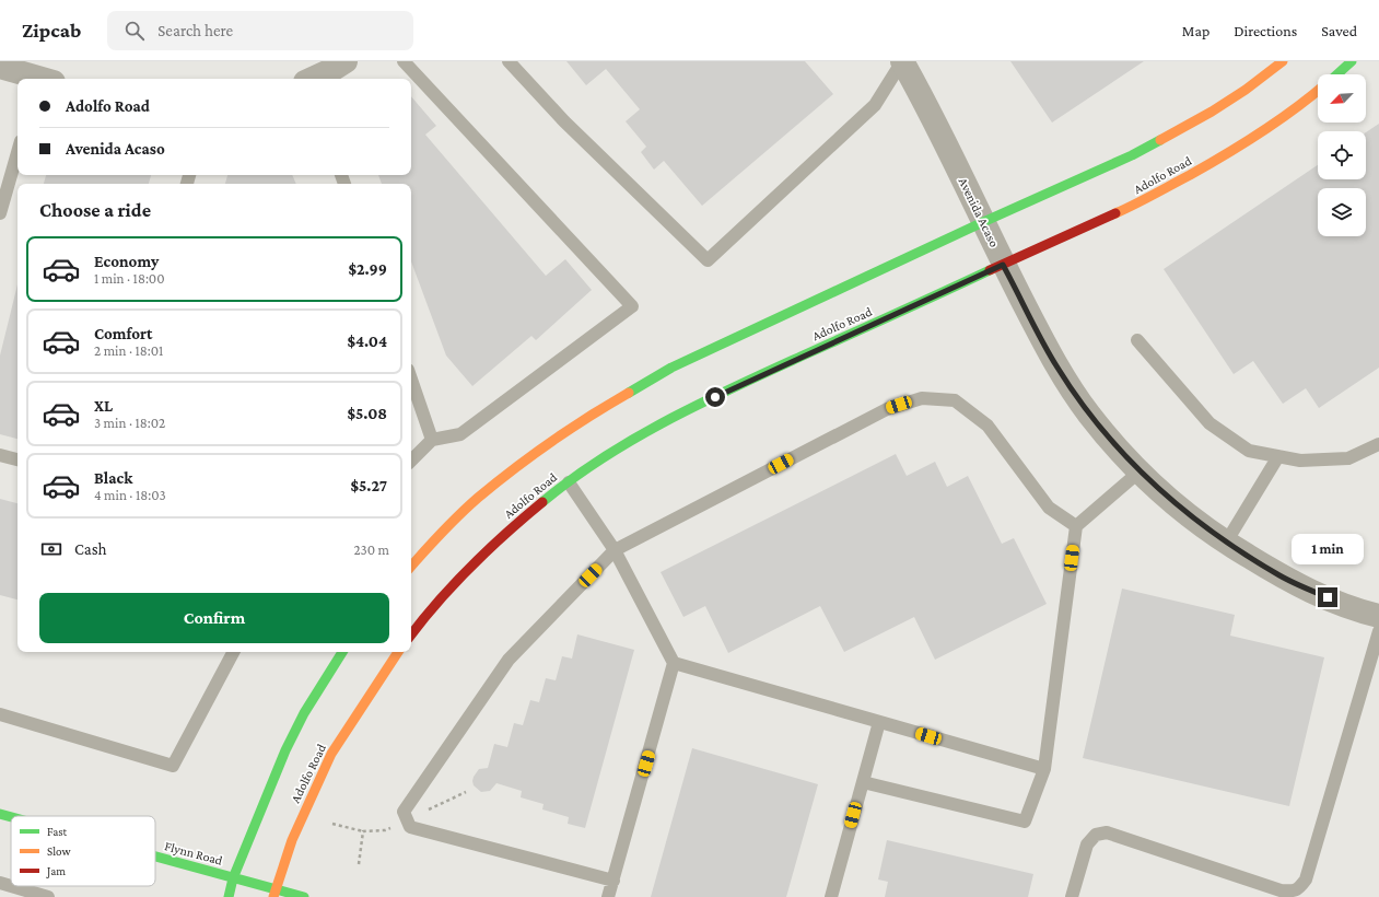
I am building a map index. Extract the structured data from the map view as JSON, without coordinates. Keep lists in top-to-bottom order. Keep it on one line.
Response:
{"streets":{"main road":["Adolfo Road","Flynn Road"],"street":["Avenida Acaso"]},"crossings":[["Adolfo Road","Avenida Acaso"],["Adolfo Road","Flynn Road"]],"legend":["Fast","Slow","Jam"],"north":"bottom left","page":{"header":"Zipcab","search":"Search here","nav":["Map","Directions","Saved"],"banner":["Adolfo Road","Avenida Acaso"],"heading":"Choose a ride","list":[{"name":"Economy","note":"1 min · 18:00","value":"$2.99"},{"name":"Comfort","note":"2 min · 18:01","value":"$4.04"},{"name":"XL","note":"3 min · 18:02","value":"$5.08"},{"name":"Black","note":"4 min · 18:03","value":"$5.27"}],"pay":["Cash","230 m"],"bubble":"1 min","buttons":"Confirm"}}
